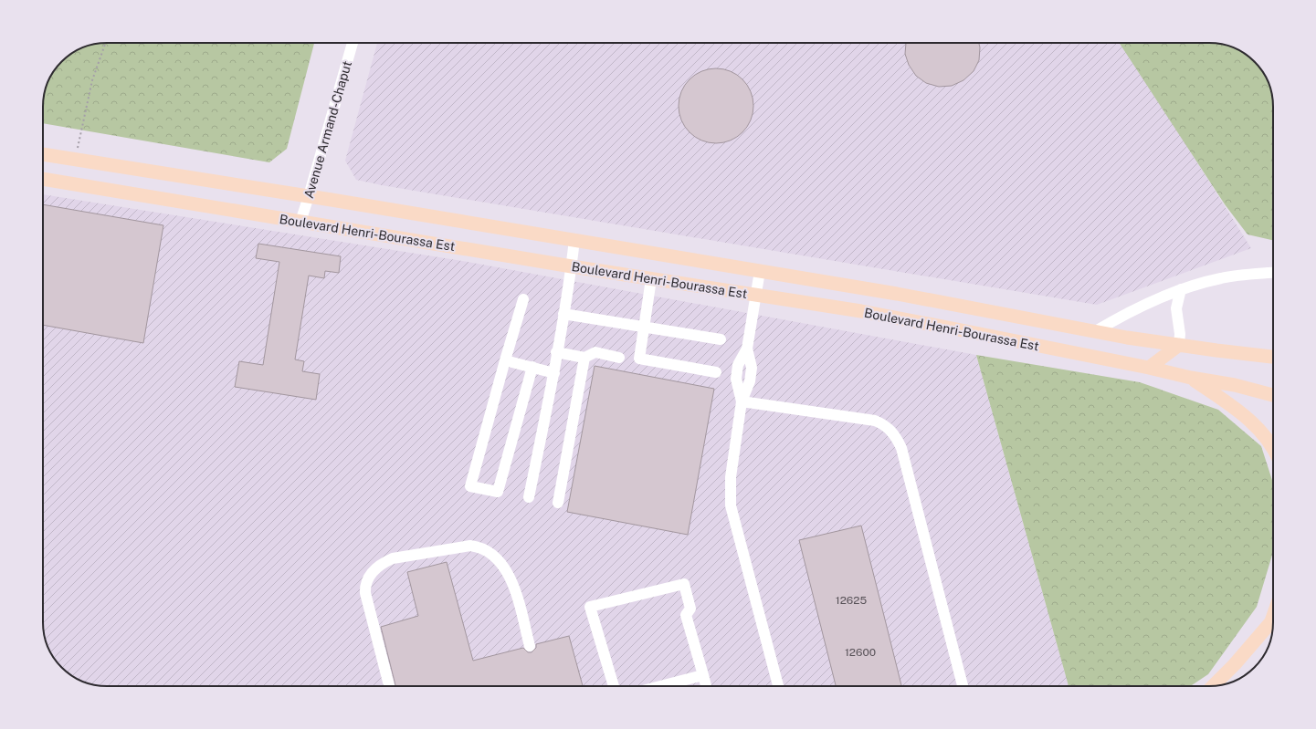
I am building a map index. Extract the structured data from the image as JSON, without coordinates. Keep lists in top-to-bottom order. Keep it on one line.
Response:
{"streets":{"main road":["Boulevard Henri-Bourassa Est"],"street":["Avenue Armand-Chaput"]},"crossings":[["Avenue Armand-Chaput","Boulevard Henri-Bourassa Est"]],"house_numbers":["12625","12600"]}
